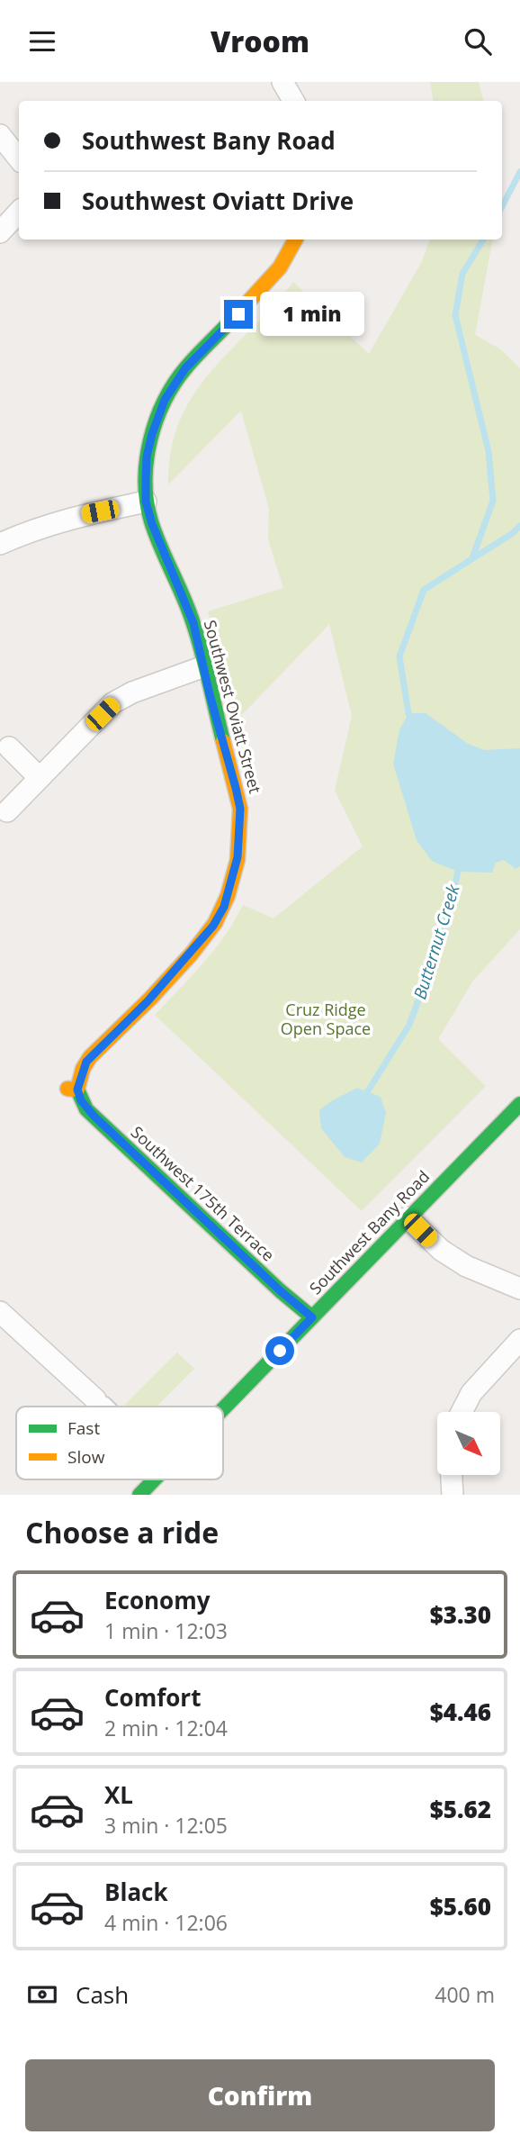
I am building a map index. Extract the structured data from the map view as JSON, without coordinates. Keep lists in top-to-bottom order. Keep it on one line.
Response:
{"streets":{"street":["Southwest Oviatt Street","Southwest 175th Terrace","Southwest Bany Road"]},"crossings":[["Southwest Oviatt Street","Southwest 175th Terrace"],["Southwest 175th Terrace","Southwest Bany Road"]],"water":["Butternut Creek"],"parks":["Cruz Ridge Open Space"],"legend":["Fast","Slow"],"north":"bottom right","page":{"header":"Vroom","banner":["Southwest Bany Road","Southwest Oviatt Drive"],"bubble":"1 min","heading":"Choose a ride","list":[{"name":"Economy","note":"1 min · 12:03","value":"$3.30"},{"name":"Comfort","note":"2 min · 12:04","value":"$4.46"},{"name":"XL","note":"3 min · 12:05","value":"$5.62"},{"name":"Black","note":"4 min · 12:06","value":"$5.60"}],"pay":["Cash","400 m"],"buttons":"Confirm"}}
